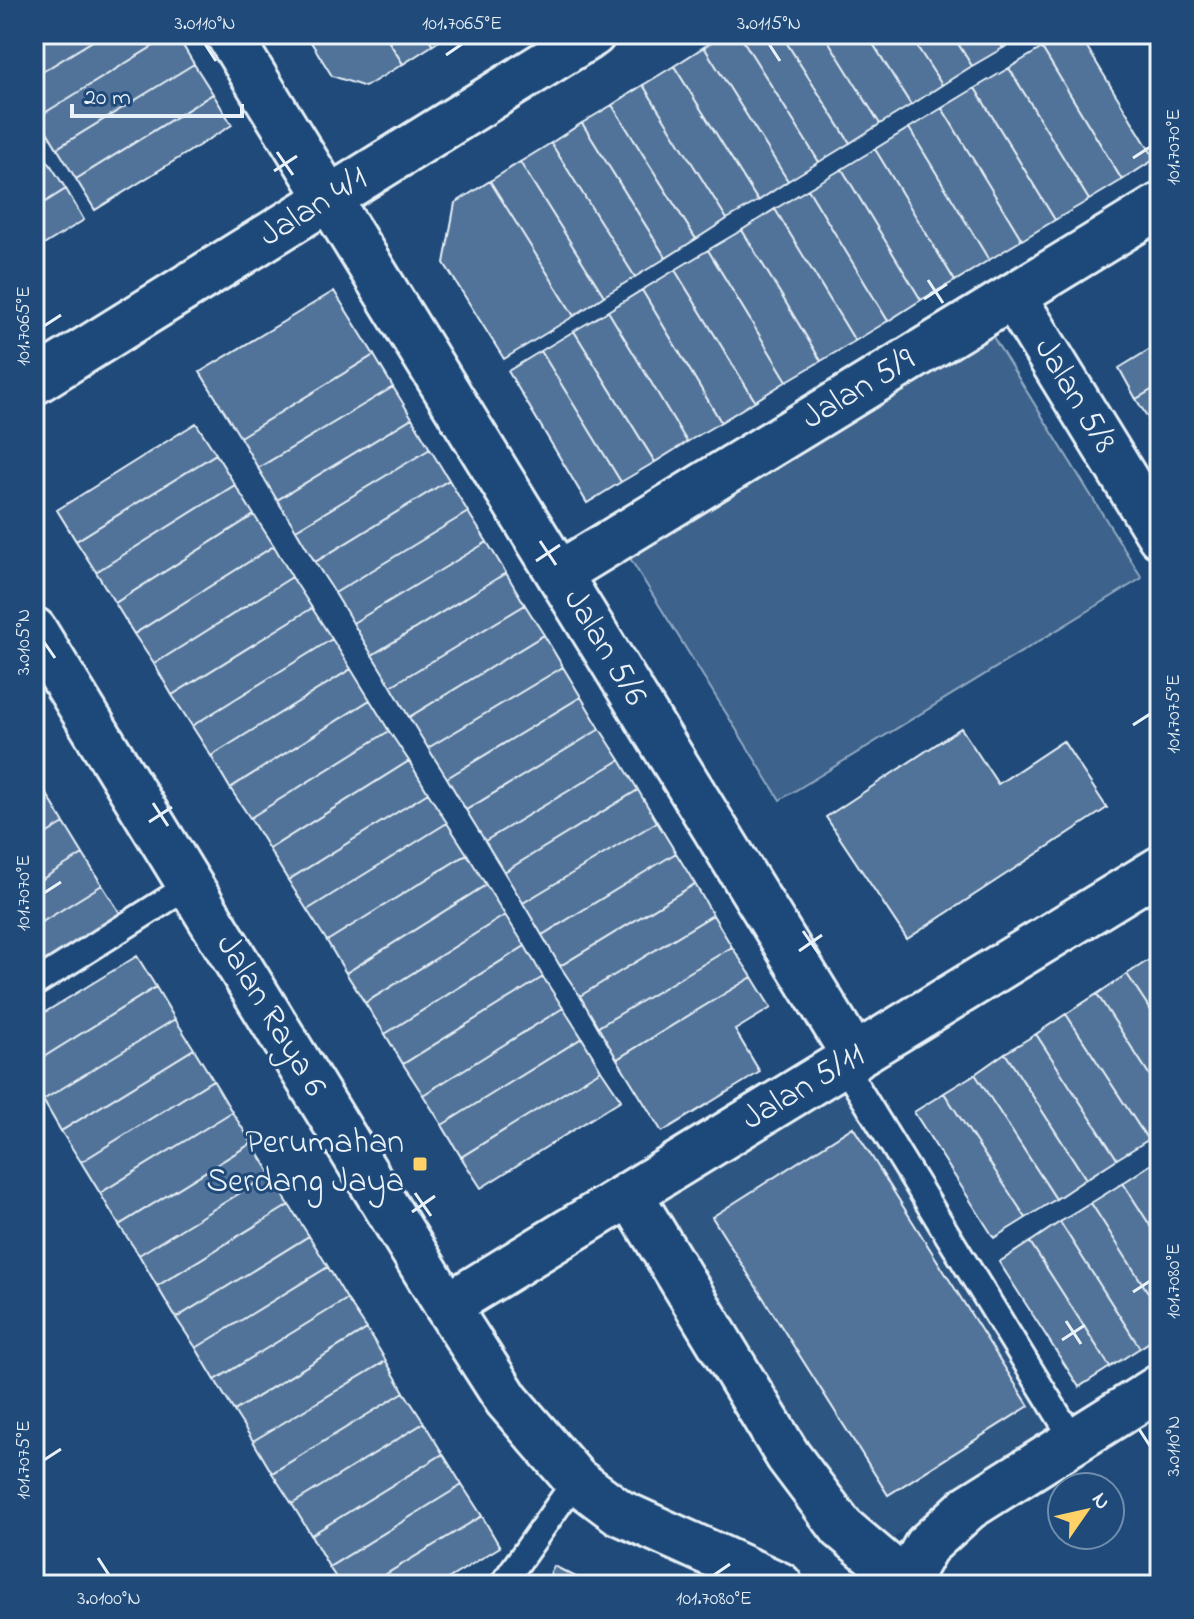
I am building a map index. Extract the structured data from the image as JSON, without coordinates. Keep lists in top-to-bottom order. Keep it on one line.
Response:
{"streets":{"street":["Jalan 4/1","Jalan 5/9","Jalan 5/8","Jalan 5/6","Jalan Raya 6","Jalan 5/11"]},"crossings":[["Jalan 4/1","Jalan 5/6"],["Jalan 5/9","Jalan 5/8"],["Jalan 5/9","Jalan 5/6"],["Jalan 5/6","Jalan 5/11"],["Jalan Raya 6","Jalan 5/11"]],"places":{"transit":["Perumahan Serdang Jaya"]},"scale_bar":"20 m","north":"top right","coordinates":["3.0110°N","101.7065°E","3.0115°N","101.7070°E","3.0105°N","101.7075°E","101.7080°E","3.0100°N"]}
